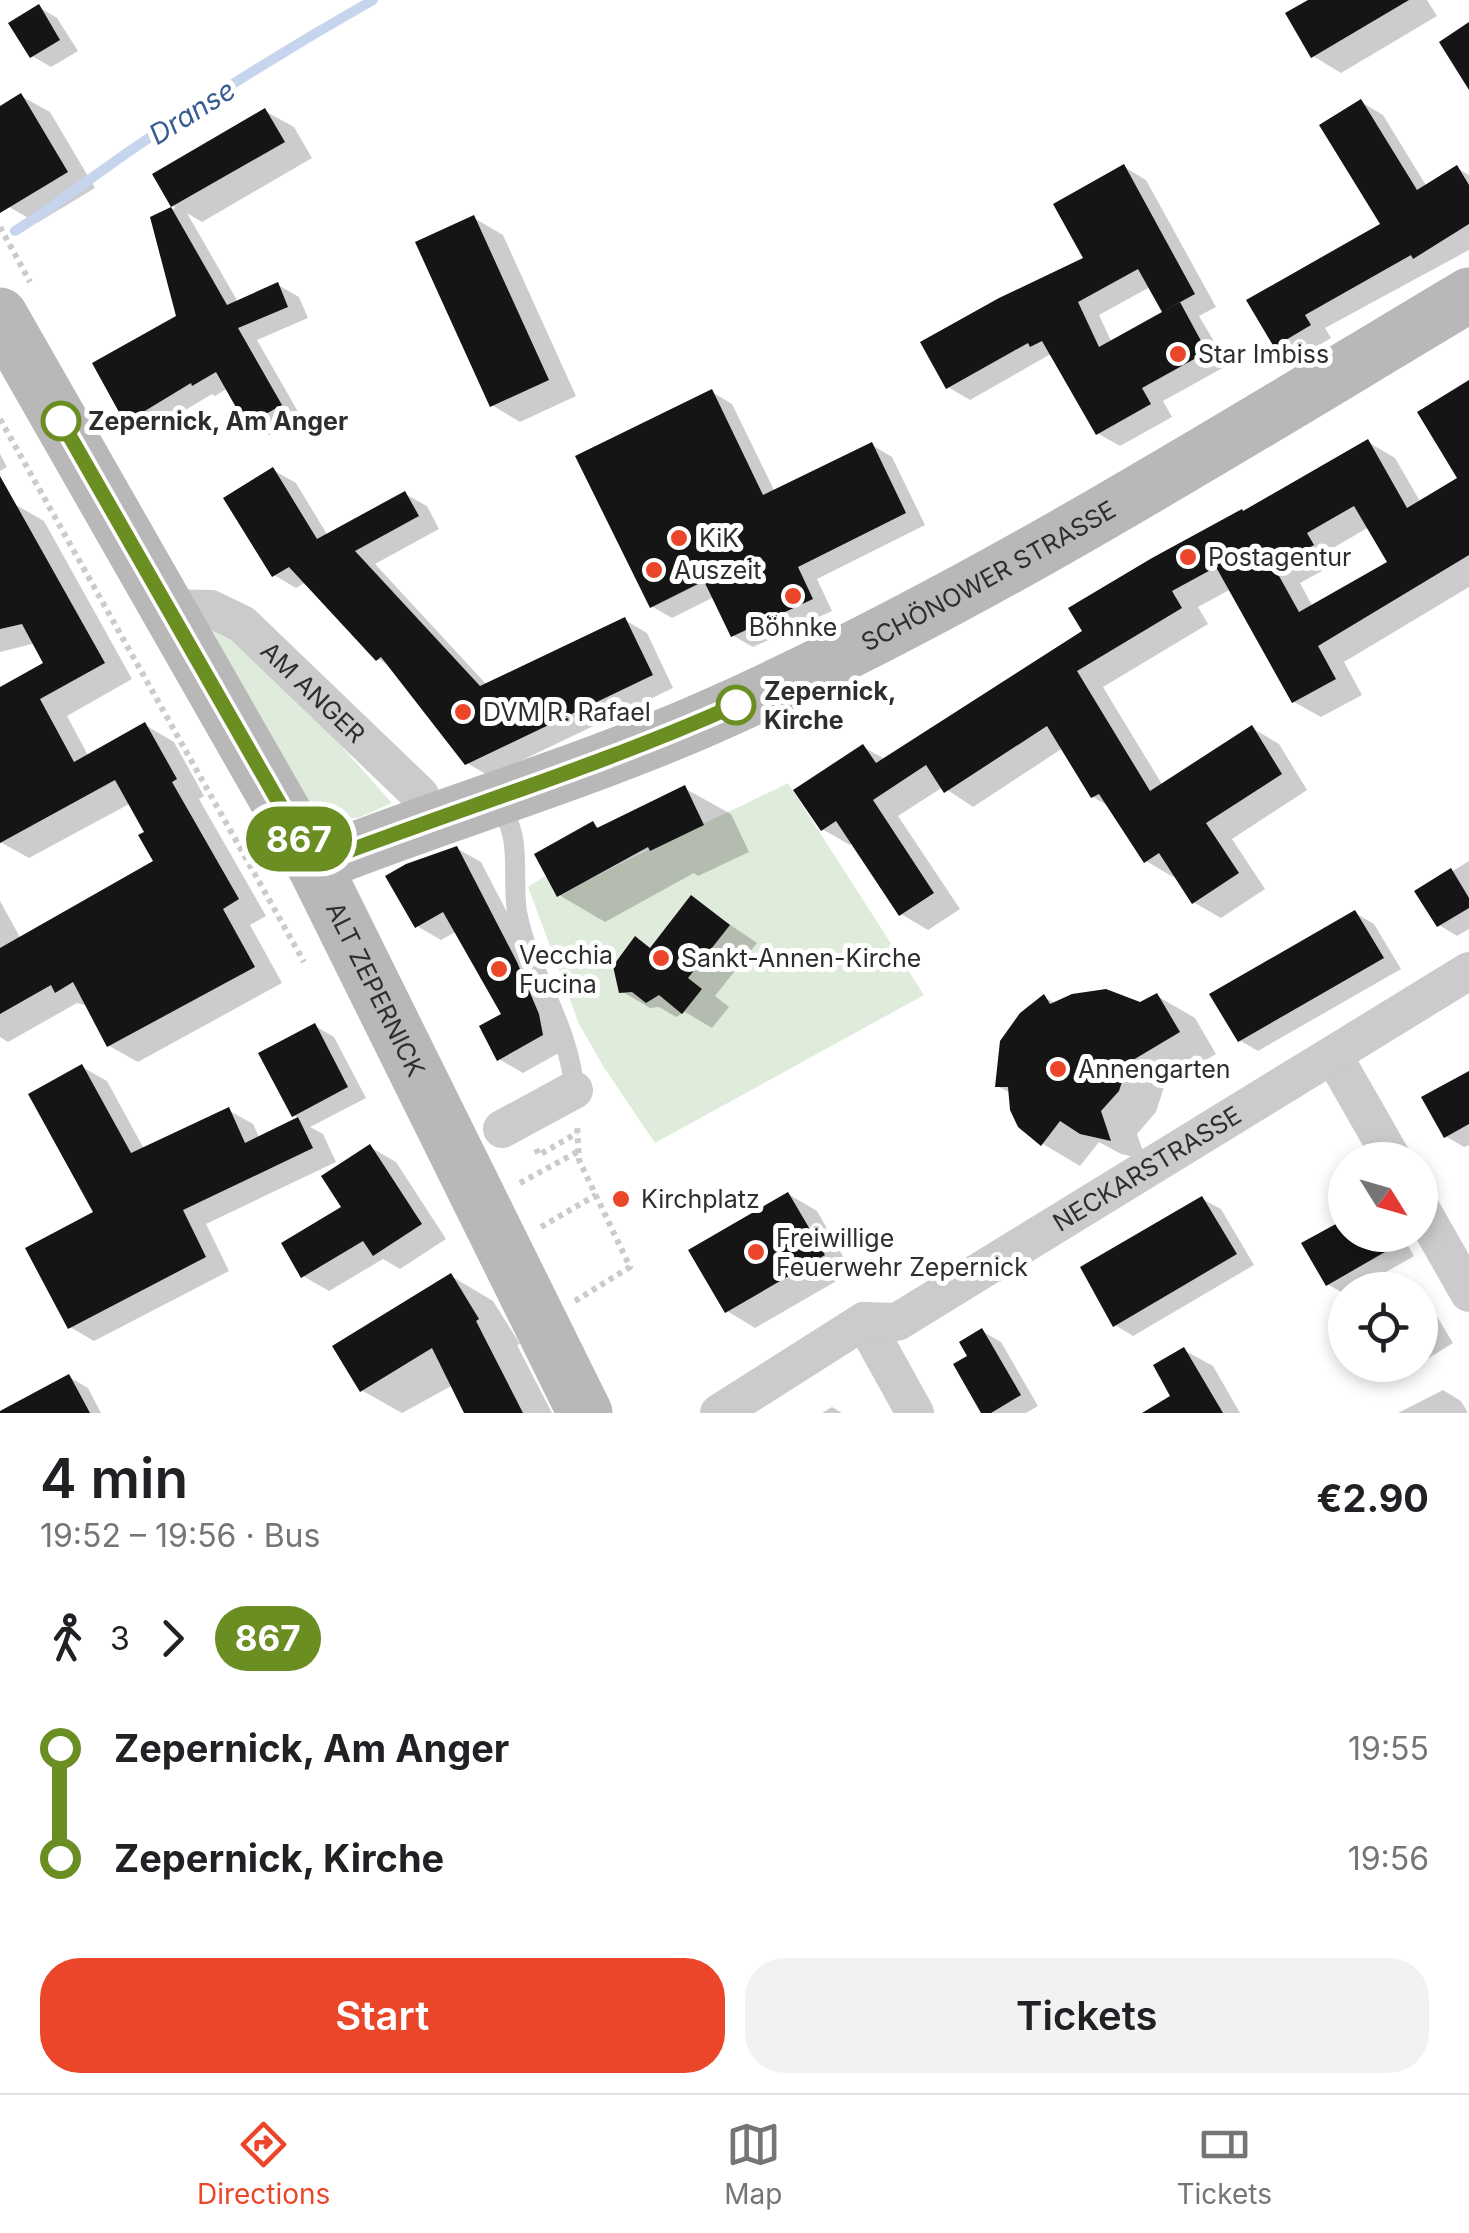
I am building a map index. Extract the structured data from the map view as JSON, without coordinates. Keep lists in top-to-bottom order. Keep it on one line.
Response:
{"streets":{"street":["SCHÖNOWER STRASSE","AM ANGER","ALT ZEPERNICK","NECKARSTRASSE"]},"crossings":[["SCHÖNOWER STRASSE","AM ANGER"],["SCHÖNOWER STRASSE","ALT ZEPERNICK"],["AM ANGER","ALT ZEPERNICK"]],"water":["Dranse"],"places":["Star Imbiss","Zepernick, Am Anger","KiK","Postagentur","Auszeit","Böhnke","Zepernick, Kirche","DVM R. Rafael","Sankt-Annen-Kirche","Vecchia Fucina","Annengarten","Kirchplatz","Freiwillige Feuerwehr Zepernick"],"lines":["bus line 867"],"north":"bottom right","page":{"on_map":"867","heading":["4 min","19:52 – 19:56 · Bus","€2.90"],"legs":["3","867"],"list":[{"name":"Zepernick, Am Anger","value":"19:55"},{"name":"Zepernick, Kirche","value":"19:56"}],"buttons":["Start","Tickets"],"tabs":["Directions","Map","Tickets"]}}
